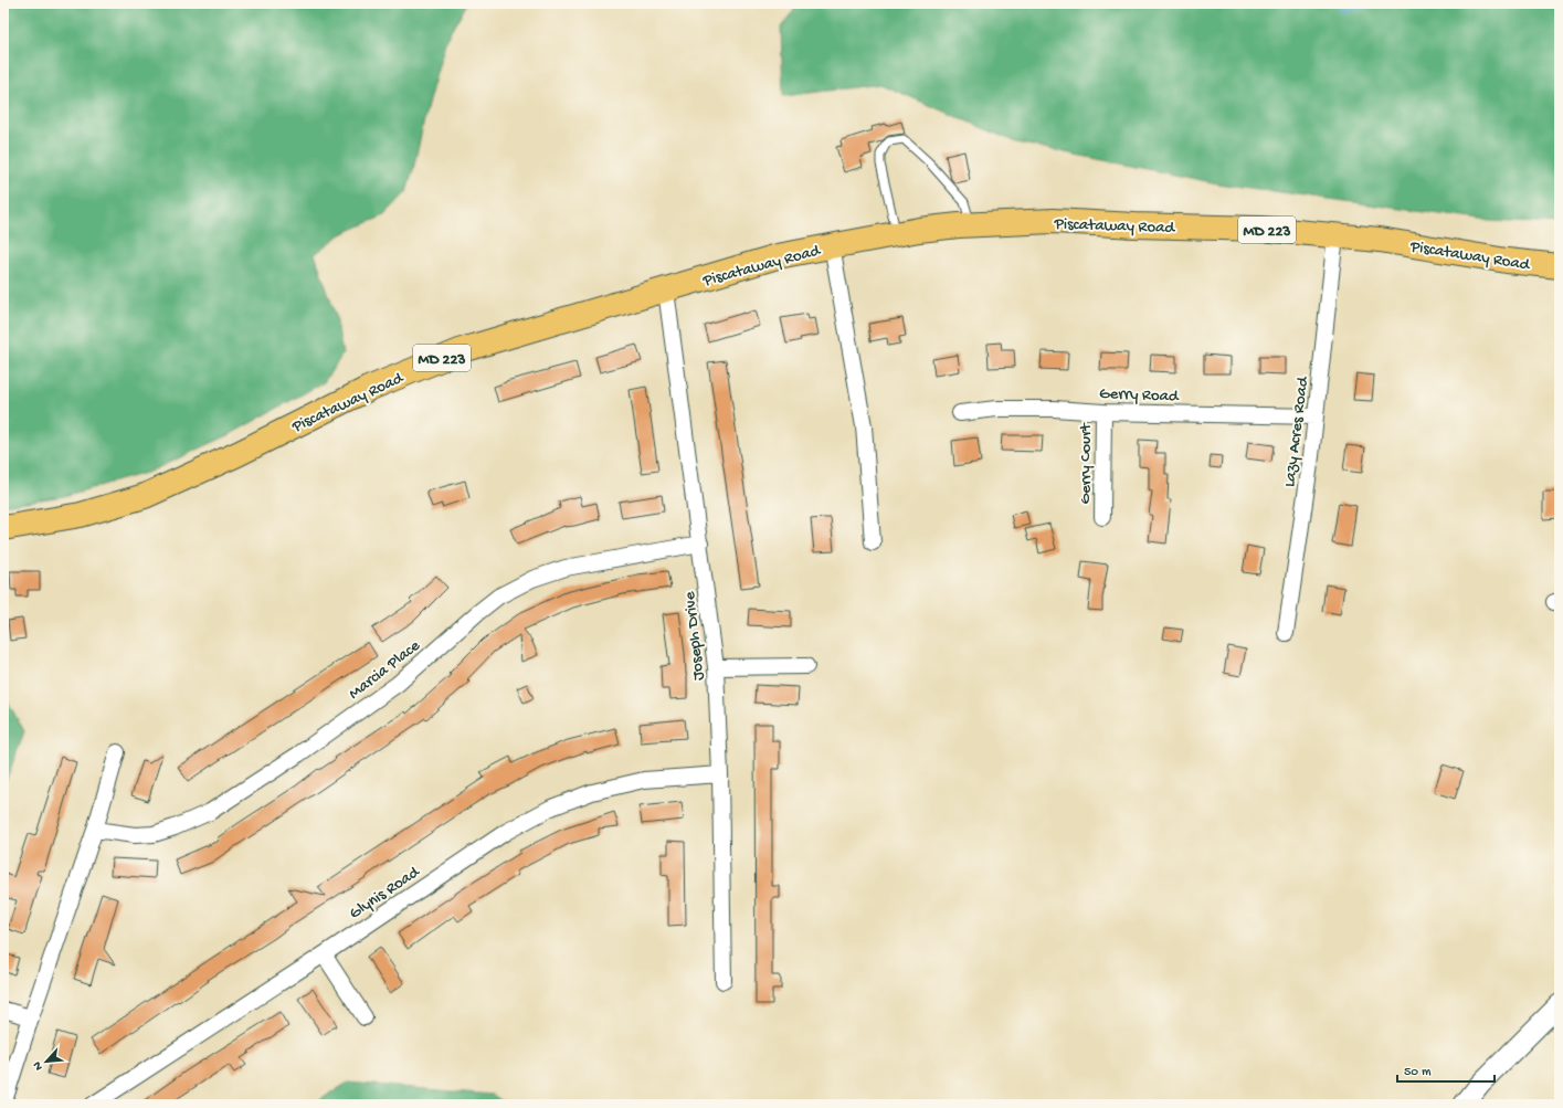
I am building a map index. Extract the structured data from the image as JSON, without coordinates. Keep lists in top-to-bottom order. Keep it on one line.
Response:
{"streets":{"main road":["Piscataway Road","MD 223"],"street":["Gerry Road","Lazy Acres Road","Gerry Court","Joseph Drive","Marcia Place","Glynis Road"]},"crossings":[["Piscataway Road","Lazy Acres Road"],["Piscataway Road","Joseph Drive"],["Gerry Road","Lazy Acres Road"],["Gerry Road","Gerry Court"],["Joseph Drive","Marcia Place"],["Joseph Drive","Glynis Road"]],"scale_bar":"50 m","north":"bottom left"}
